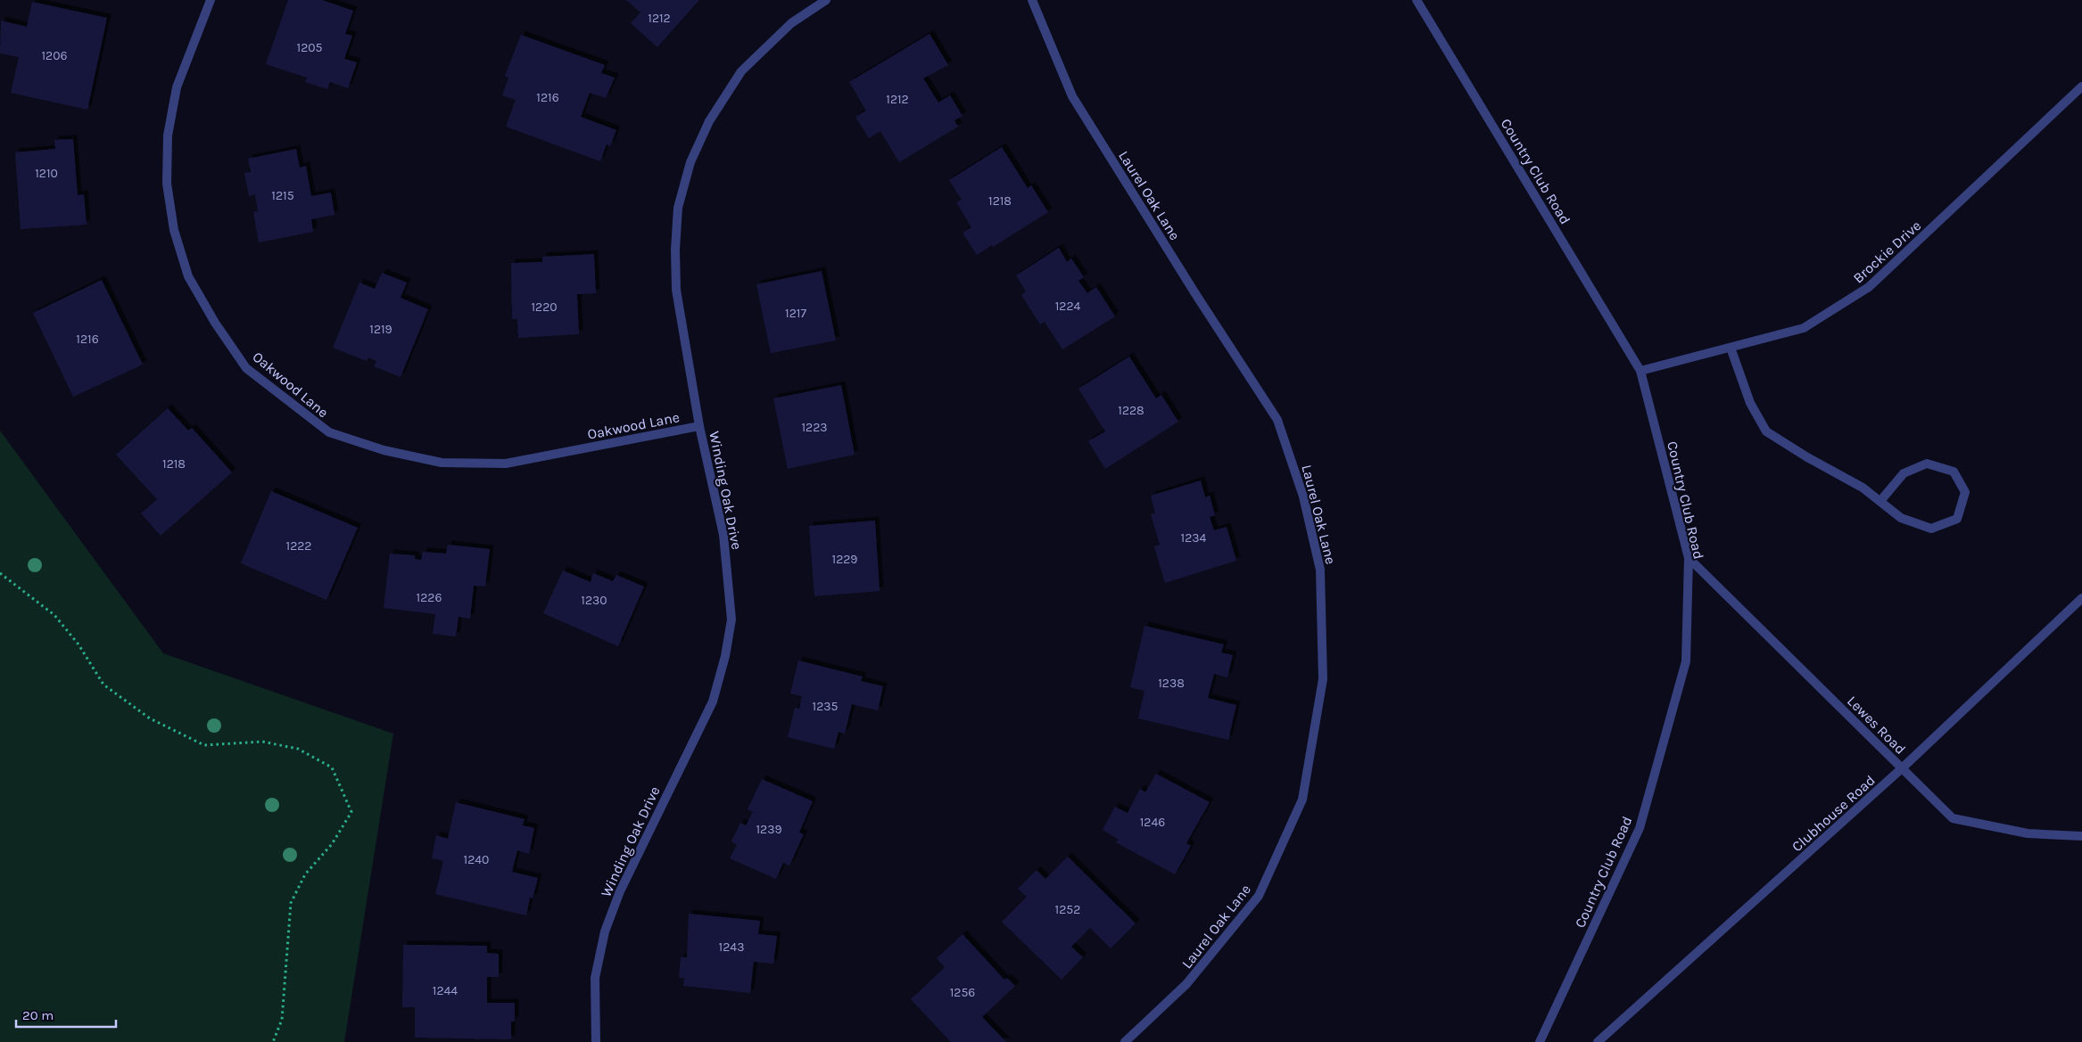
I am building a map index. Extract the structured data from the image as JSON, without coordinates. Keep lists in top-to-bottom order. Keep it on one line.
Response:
{"streets":{"street":["Country Club Road","Laurel Oak Lane","Brockie Drive","Oakwood Lane","Winding Oak Drive","Lewes Road","Clubhouse Road"]},"crossings":[["Country Club Road","Brockie Drive"],["Country Club Road","Lewes Road"],["Oakwood Lane","Winding Oak Drive"],["Lewes Road","Clubhouse Road"]],"house_numbers":["1212","1205","1206","1216","1212","1210","1215","1218","1224","1220","1217","1219","1216","1228","1223","1218","1234","1222","1229","1226","1230","1238","1235","1246","1239","1240","1252","1243","1244","1256"],"scale_bar":"20 m"}
